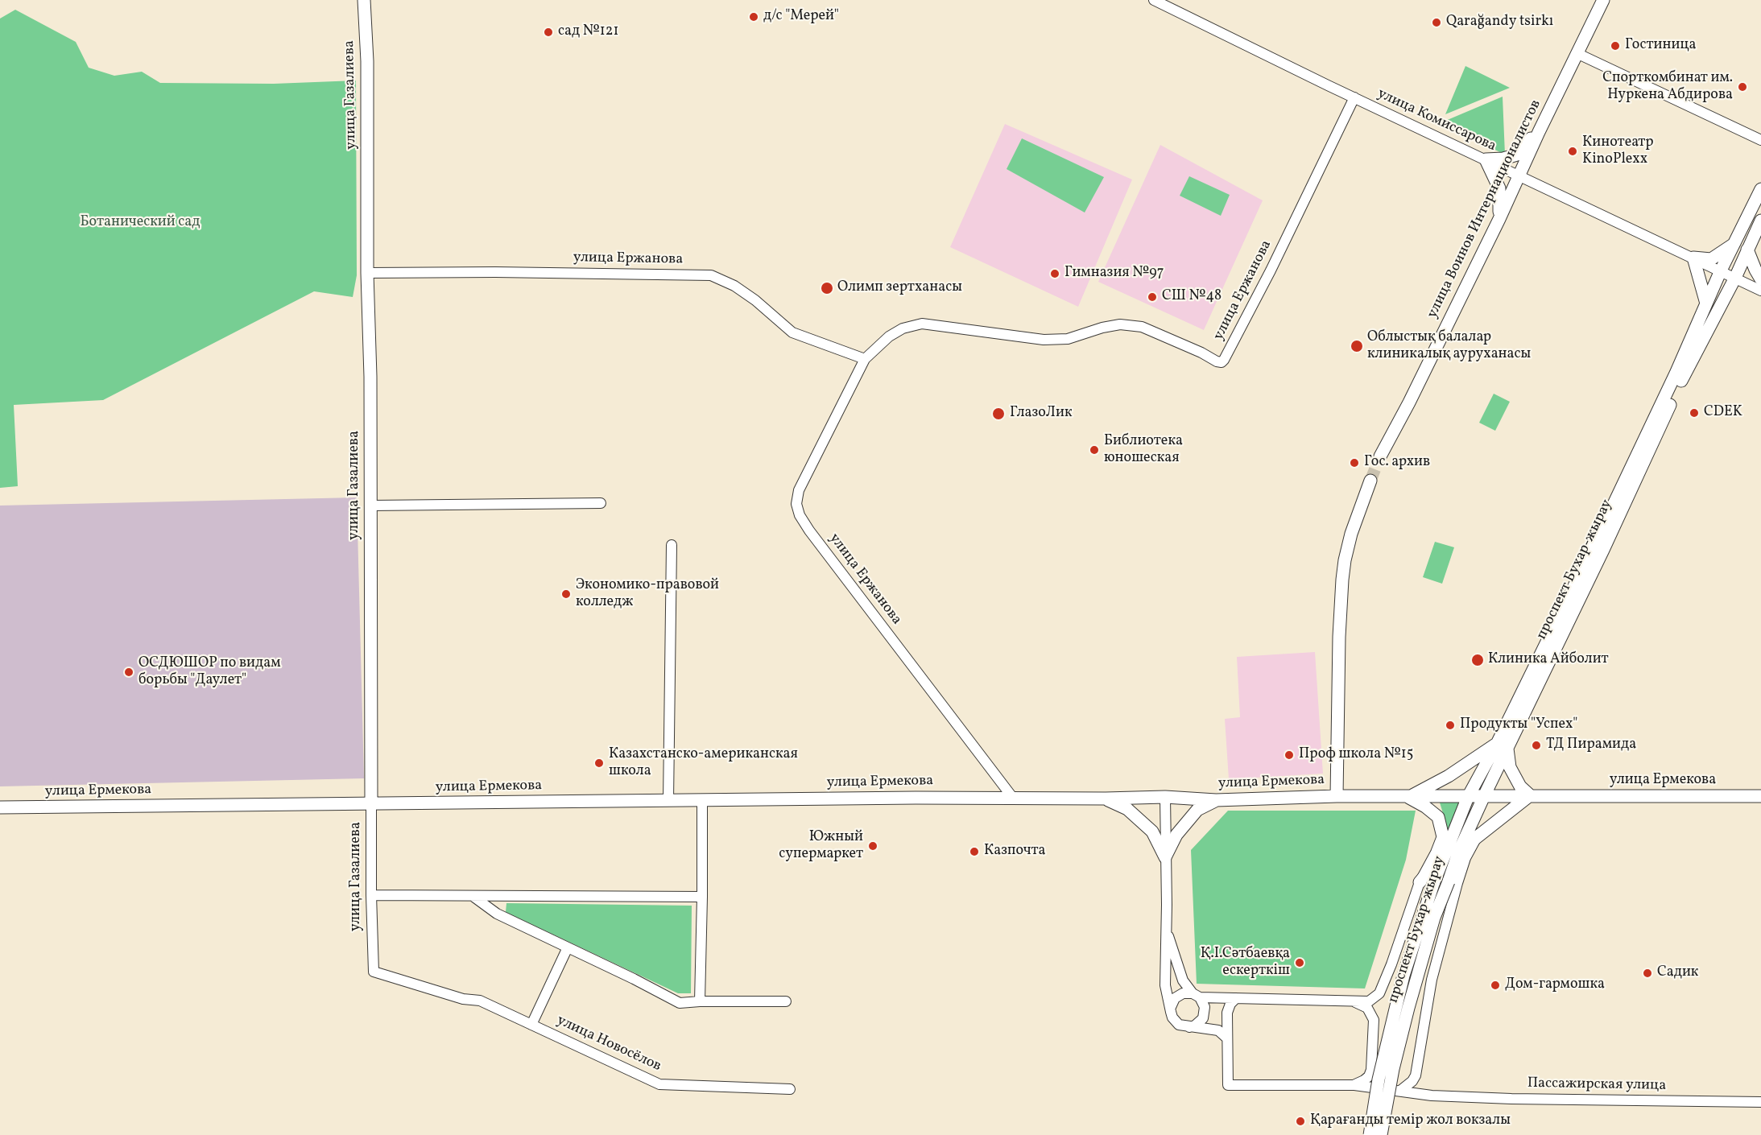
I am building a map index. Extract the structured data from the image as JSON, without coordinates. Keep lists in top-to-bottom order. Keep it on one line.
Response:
{"streets":{"main road":["улица Газалиева","улица Воинов Интернационалистов","проспект Бухар-жырау","улица Ермекова"],"street":["улица Комиссарова","улица Ержанова","улица Новосёлов","Пассажирская улица"]},"crossings":[["улица Газалиева","улица Ержанова"],["улица Газалиева","улица Ермекова"],["улица Газалиева","улица Новосёлов"],["улица Комиссарова","улица Воинов Интернационалистов"],["улица Комиссарова","улица Ержанова"],["улица Комиссарова","проспект Бухар-жырау"],["улица Ержанова","улица Ермекова"],["проспект Бухар-жырау","улица Ермекова"]],"parks":["Ботанический сад"],"places":["д/с \"Мерей\"","Qarağandy tsirkı","сад №121","Гостиница","Спорткомбинат им. Нуркена Абдирова","Кинотеатр KinoPlexx","Гимназия №97","Олимп зертханасы","СШ №48","Облыстық балалар клиникалық ауруханасы","CDEK","ГлазоЛик","Библиотека юношеская","Гос. архив","Экономико-правовой колледж","Клиника Айболит","ОСДЮШОР по видам борьбы \"Даулет\"","Продукты \"Успех\"","ТД Пирамида","Проф школа №15","Казахстанско-американская школа","Южный супермаркет","Казпочта","Қ.І.Сәтбаевқа ескерткіш","Садик","Дом-гармошка","Қарағанды темір жол вокзалы"]}
